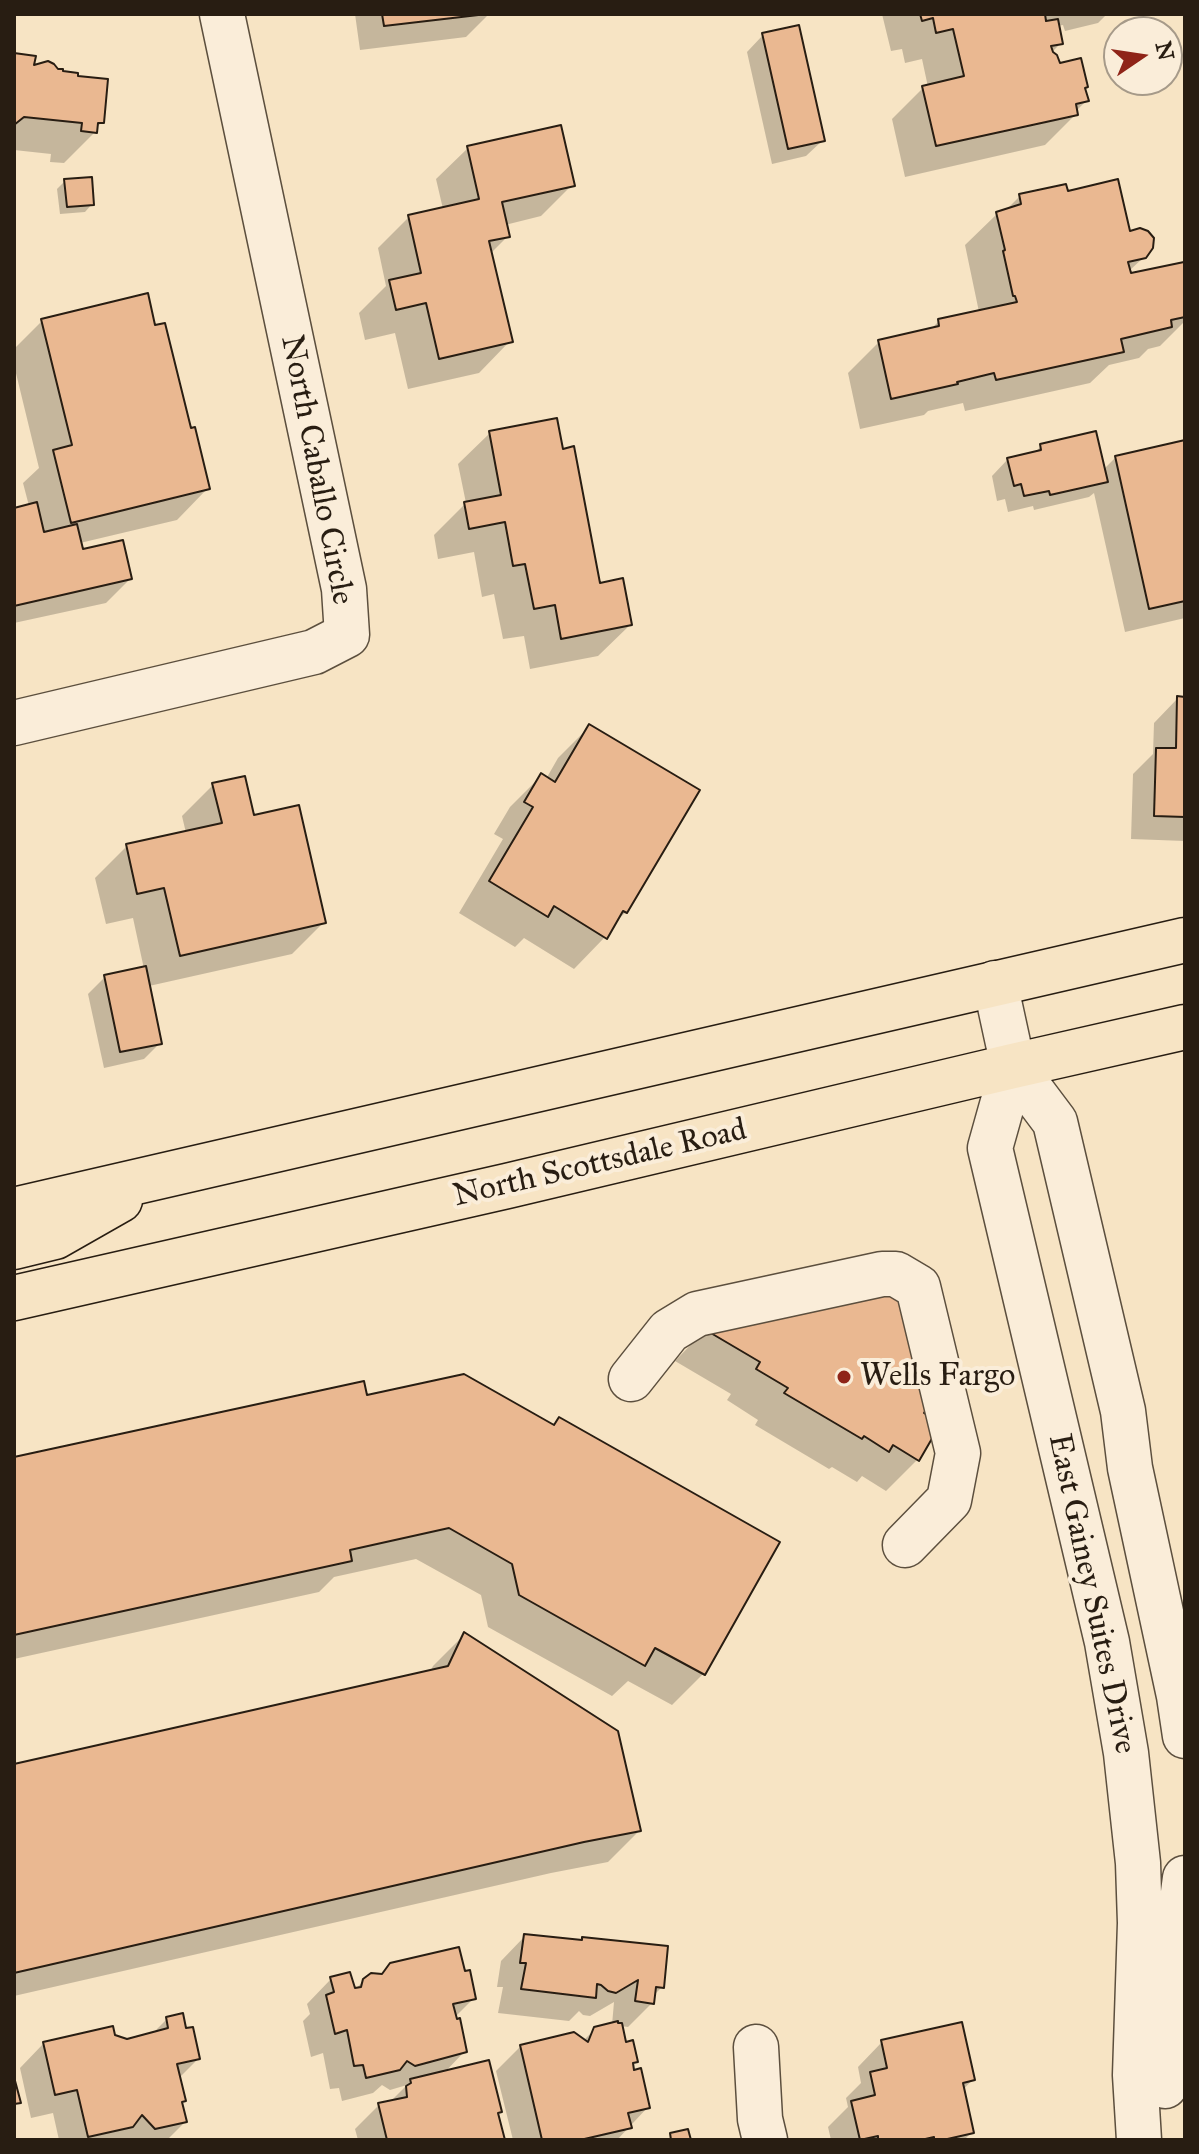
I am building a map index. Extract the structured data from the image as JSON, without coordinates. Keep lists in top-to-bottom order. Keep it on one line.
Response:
{"streets":{"main road":["North Scottsdale Road"],"street":["North Caballo Circle","East Gainey Suites Drive"]},"crossings":[["North Scottsdale Road","East Gainey Suites Drive"]],"places":["Wells Fargo"],"north":"right"}
